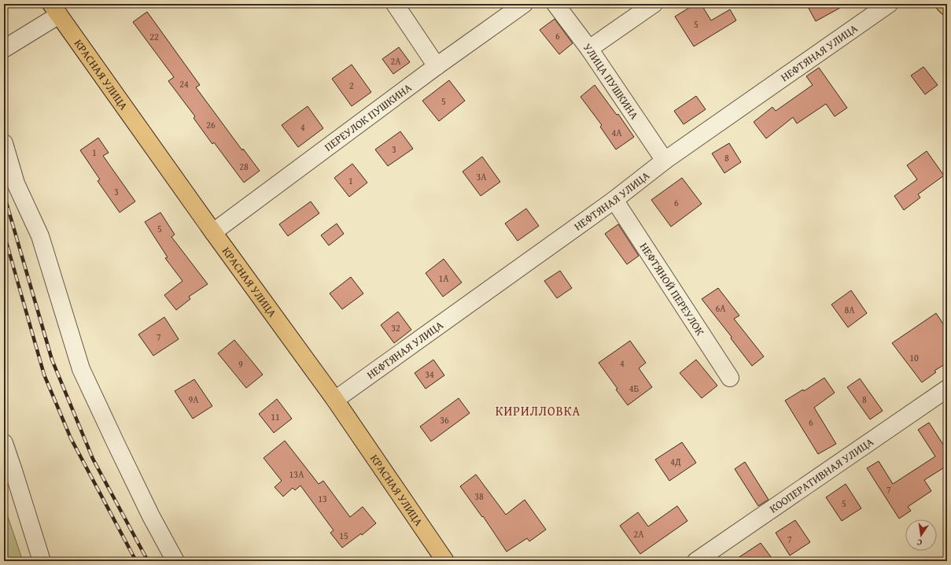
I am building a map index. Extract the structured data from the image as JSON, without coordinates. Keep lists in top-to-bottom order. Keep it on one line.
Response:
{"streets":{"main road":["КРАСНАЯ УЛИЦА"],"street":["НЕФТЯНАЯ УЛИЦА","УЛИЦА ПУШКИНА","ПЕРЕУЛОК ПУШКИНА","НЕФТЯНОЙ ПЕРЕУЛОК","КООПЕРАТИВНАЯ УЛИЦА"]},"crossings":[["НЕФТЯНАЯ УЛИЦА","КРАСНАЯ УЛИЦА"],["НЕФТЯНАЯ УЛИЦА","УЛИЦА ПУШКИНА"],["НЕФТЯНАЯ УЛИЦА","НЕФТЯНОЙ ПЕРЕУЛОК"],["КРАСНАЯ УЛИЦА","ПЕРЕУЛОК ПУШКИНА"]],"districts":["КИРИЛЛОВКА"],"house_numbers":["5","6","22","2А","24","2","5","26","4","4А","3","1","8","28","3А","1","3","6","5","1А","6А","8А","32","7","10","4","9","34","4Б","9А","8","11","36","6","4Д","13А","7","38","13","5","2А","15","7"],"north":"bottom"}
